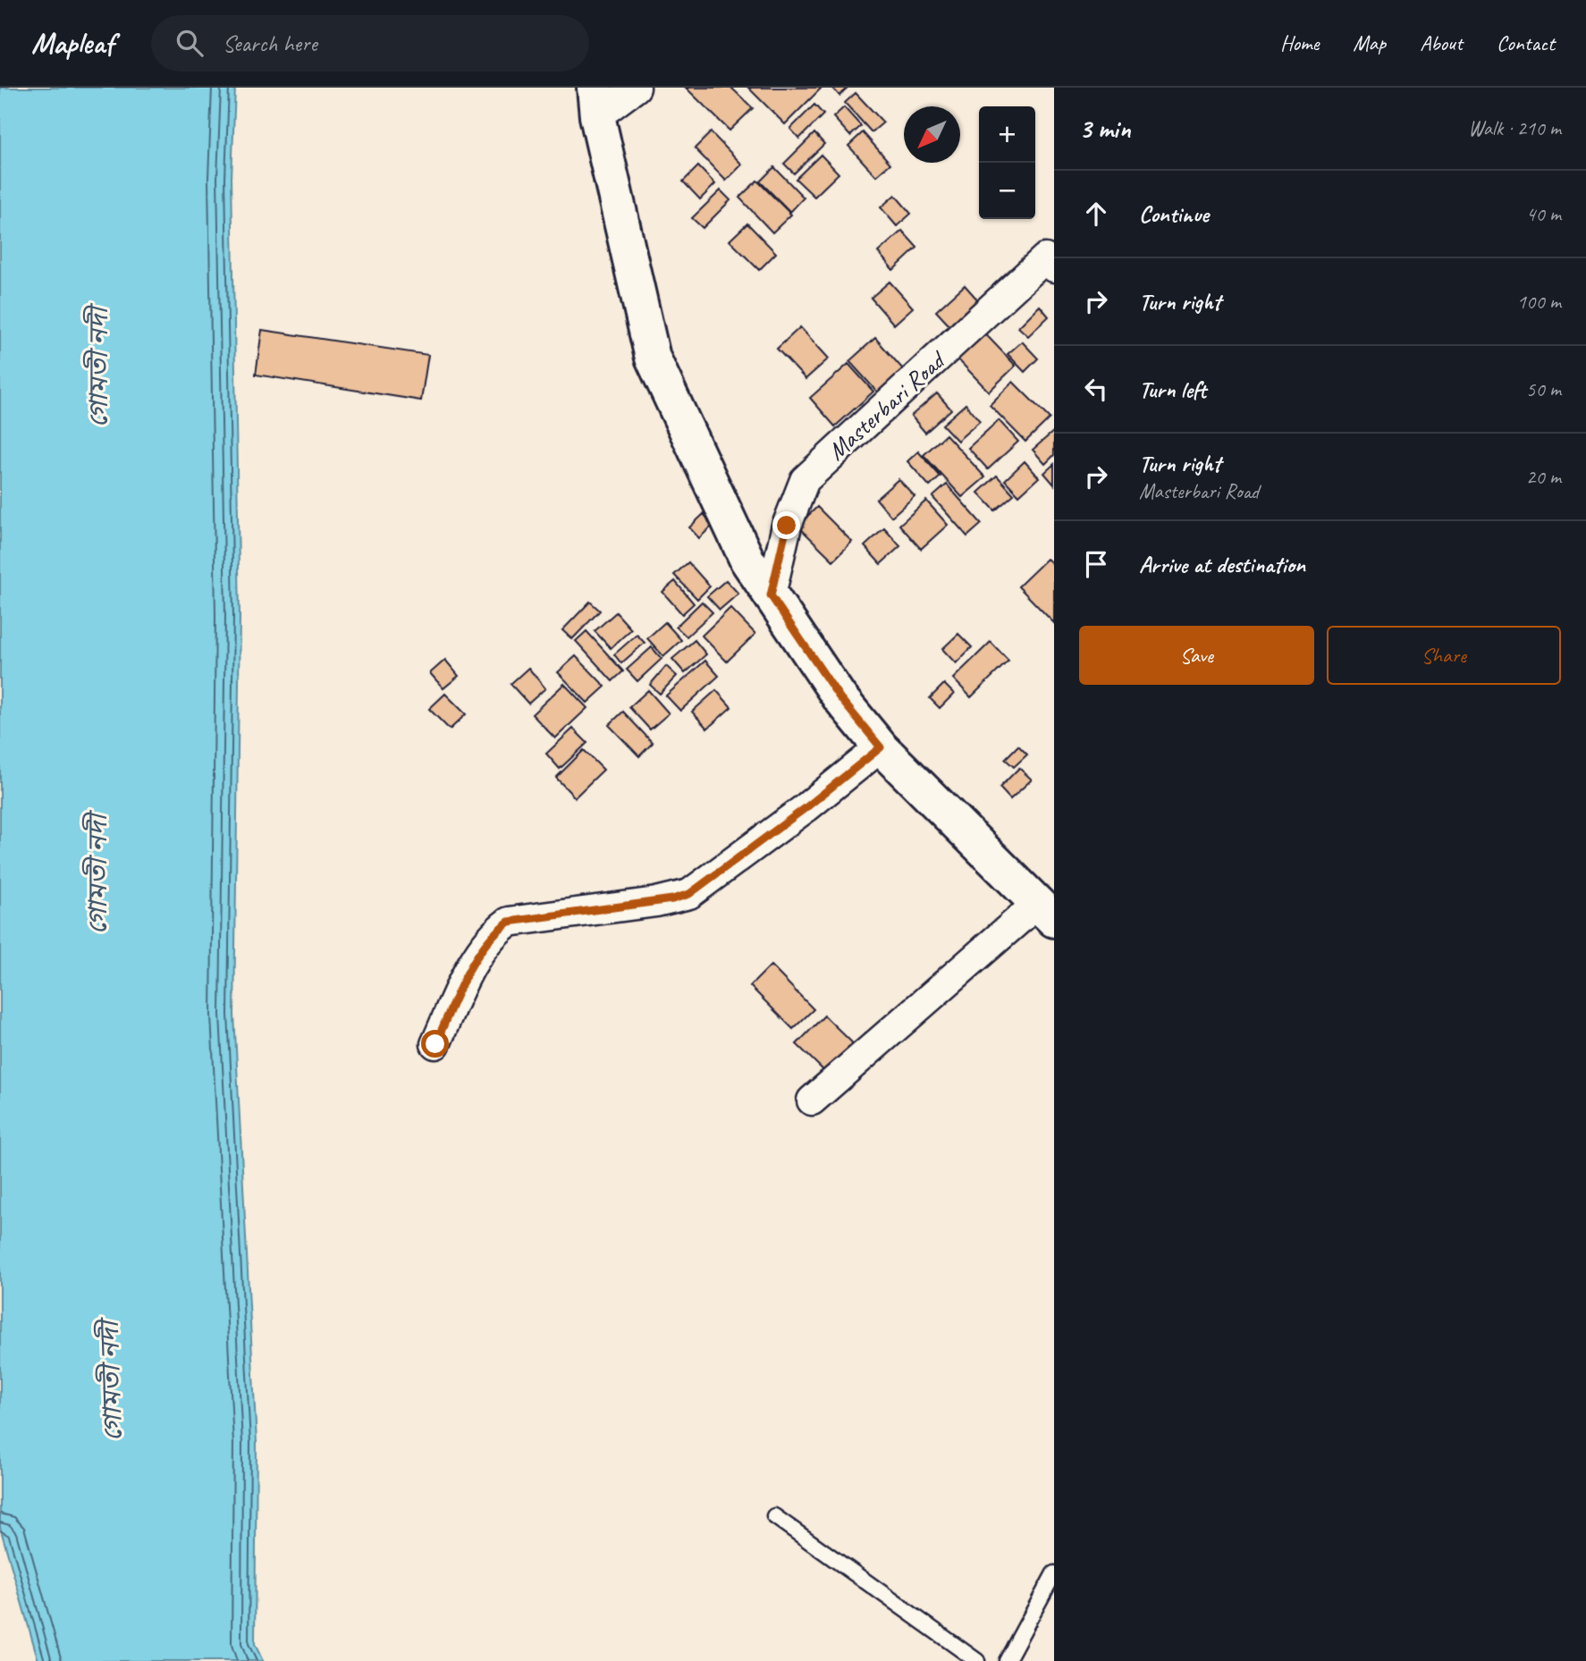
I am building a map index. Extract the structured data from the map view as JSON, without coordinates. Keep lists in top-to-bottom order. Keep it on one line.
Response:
{"streets":{"street":["Masterbari Road"]},"water":["গোমতী নদী"],"north":"bottom left","page":{"header":"Mapleaf","search":"Search here","nav":["Home","Map","About","Contact"],"heading":["3 min","Walk · 210 m"],"map_buttons":["+","−"],"list":[["Continue","40 m"],["Turn right","100 m"],["Turn left","50 m"],["Turn right","Masterbari Road","20 m"],"Arrive at destination"],"buttons":["Save","Share"]}}
